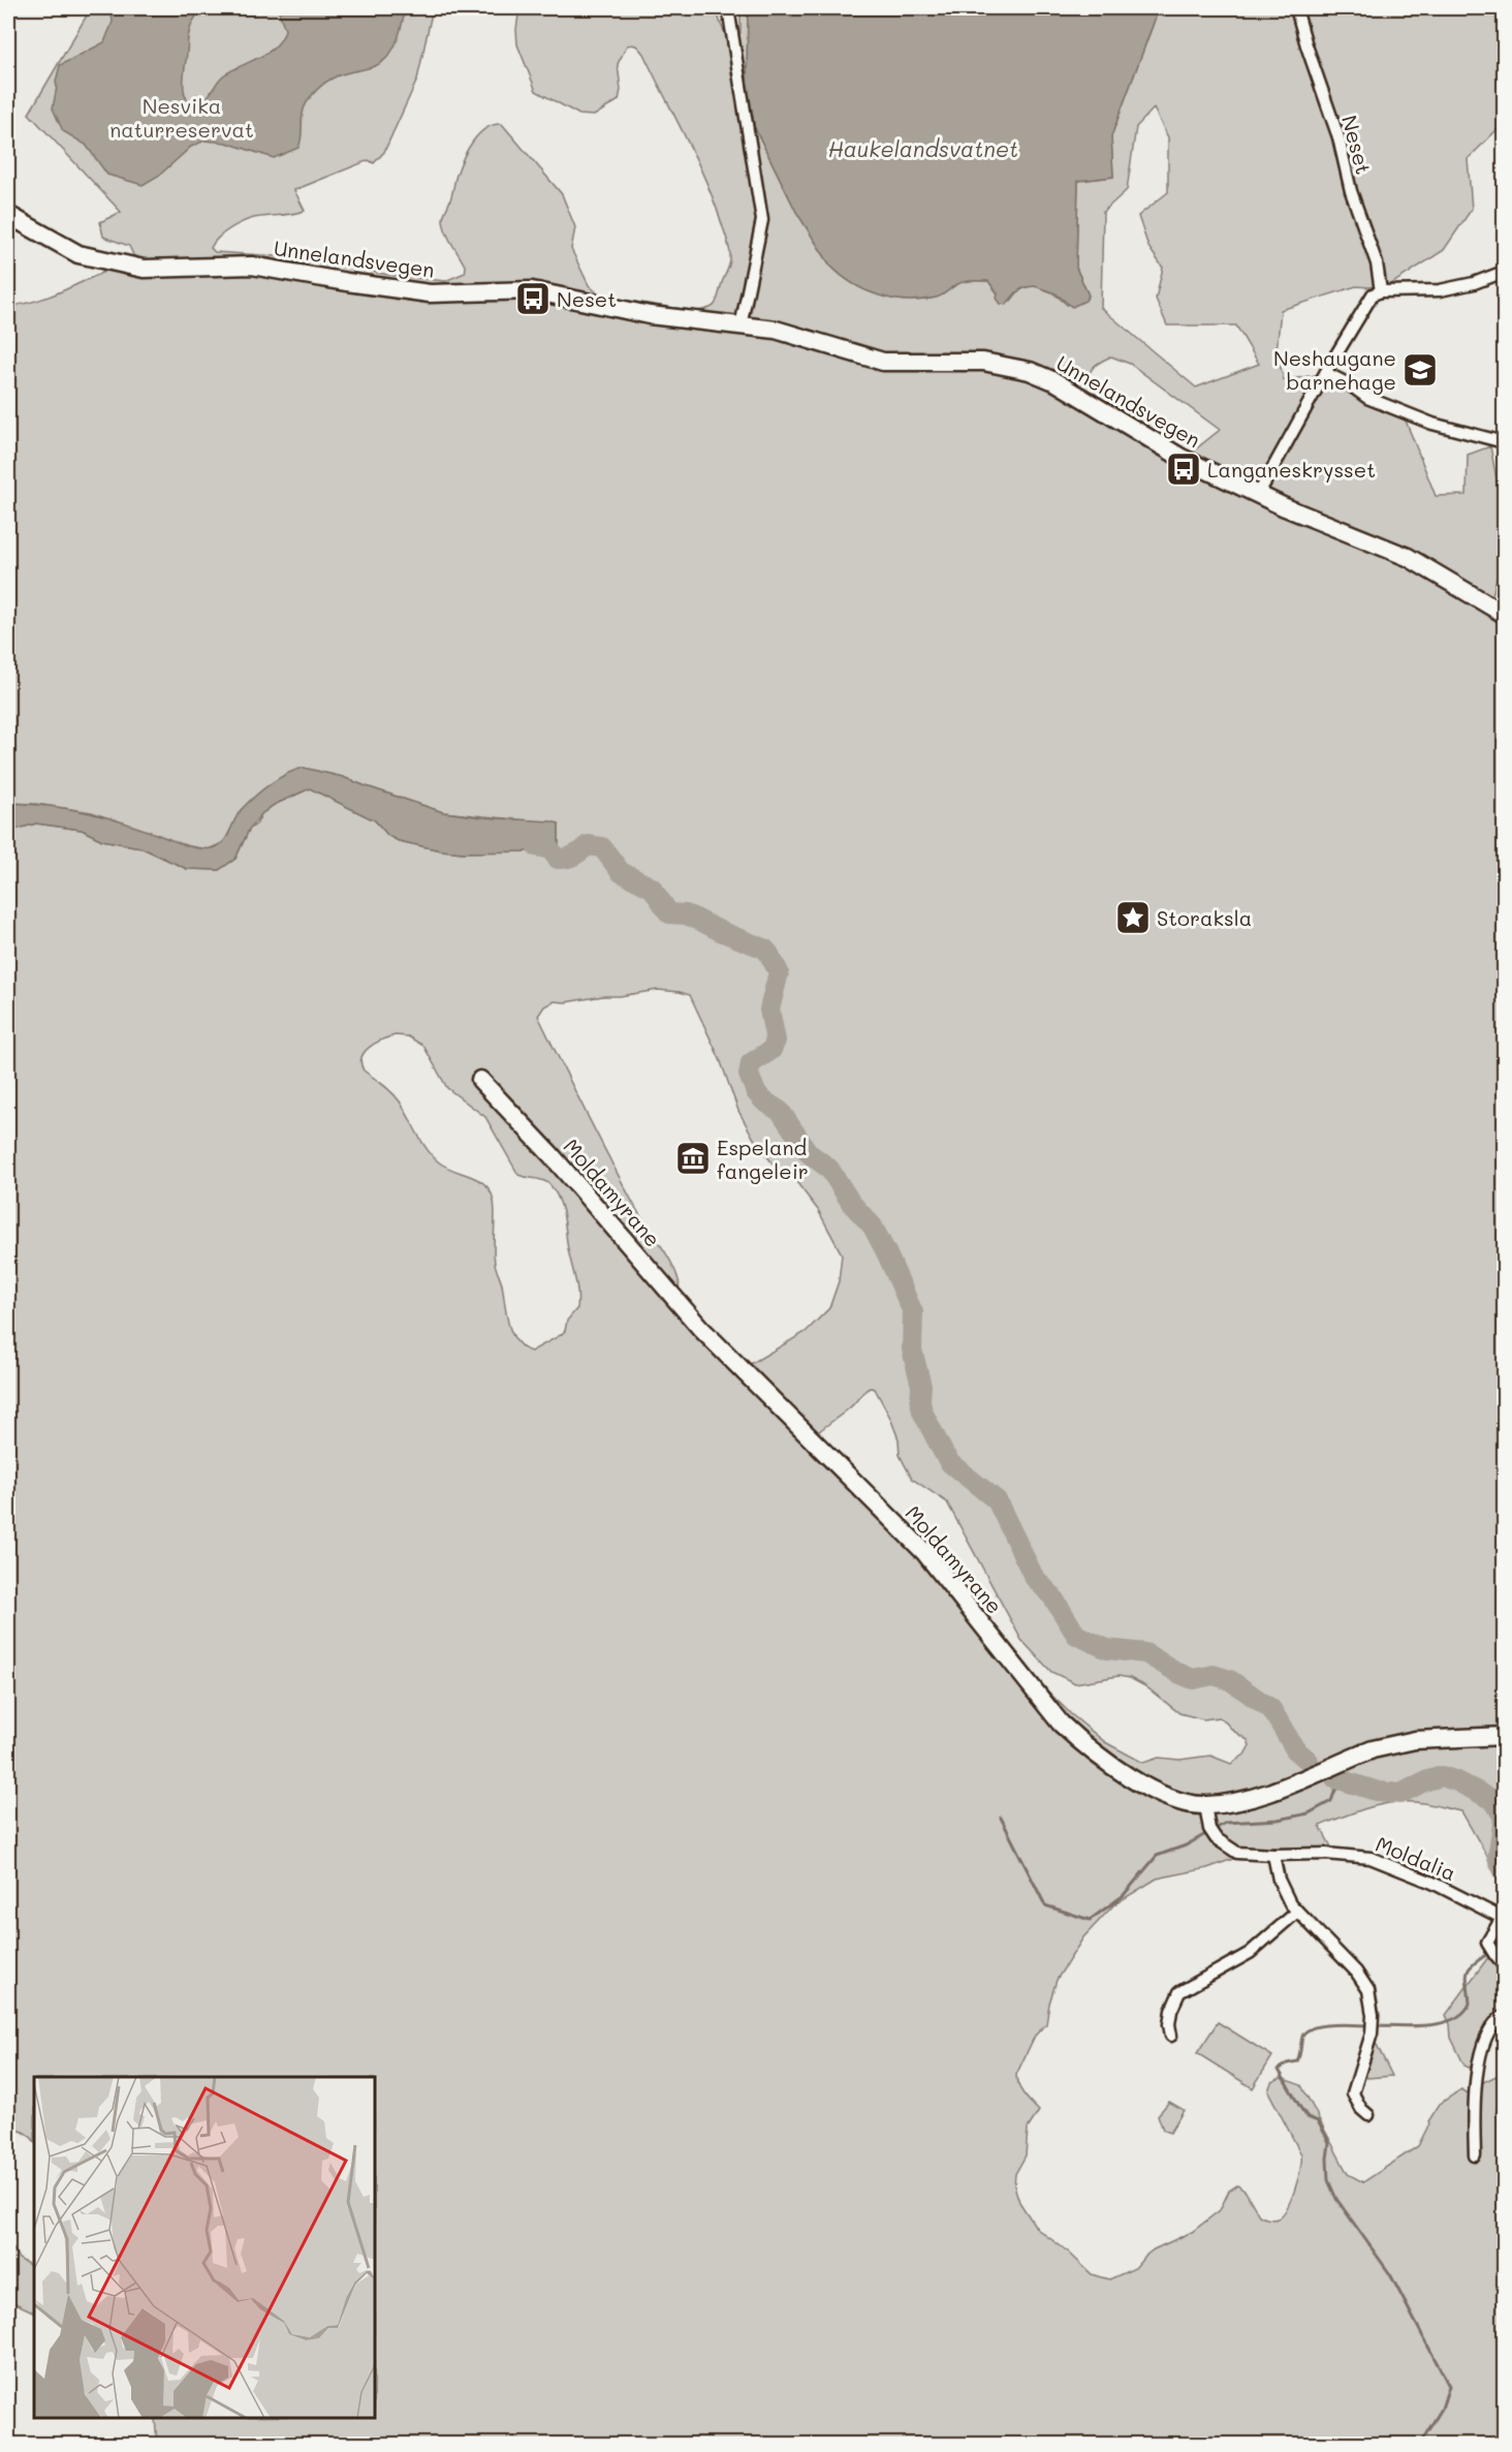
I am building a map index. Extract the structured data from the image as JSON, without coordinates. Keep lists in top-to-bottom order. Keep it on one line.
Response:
{"streets":{"main road":["Unnelandsvegen","Moldamyrane"],"street":["Neset","Moldalia"]},"crossings":[["Moldamyrane","Moldalia"]],"water":["Haukelandsvatnet"],"parks":["Nesvika naturreservat"],"places":{"bus stop":["Neset","Langaneskrysset"],"school or university":["Neshaugane barnehage"],"place":["Storaksla"],"museum":["Espeland fangeleir"]}}
